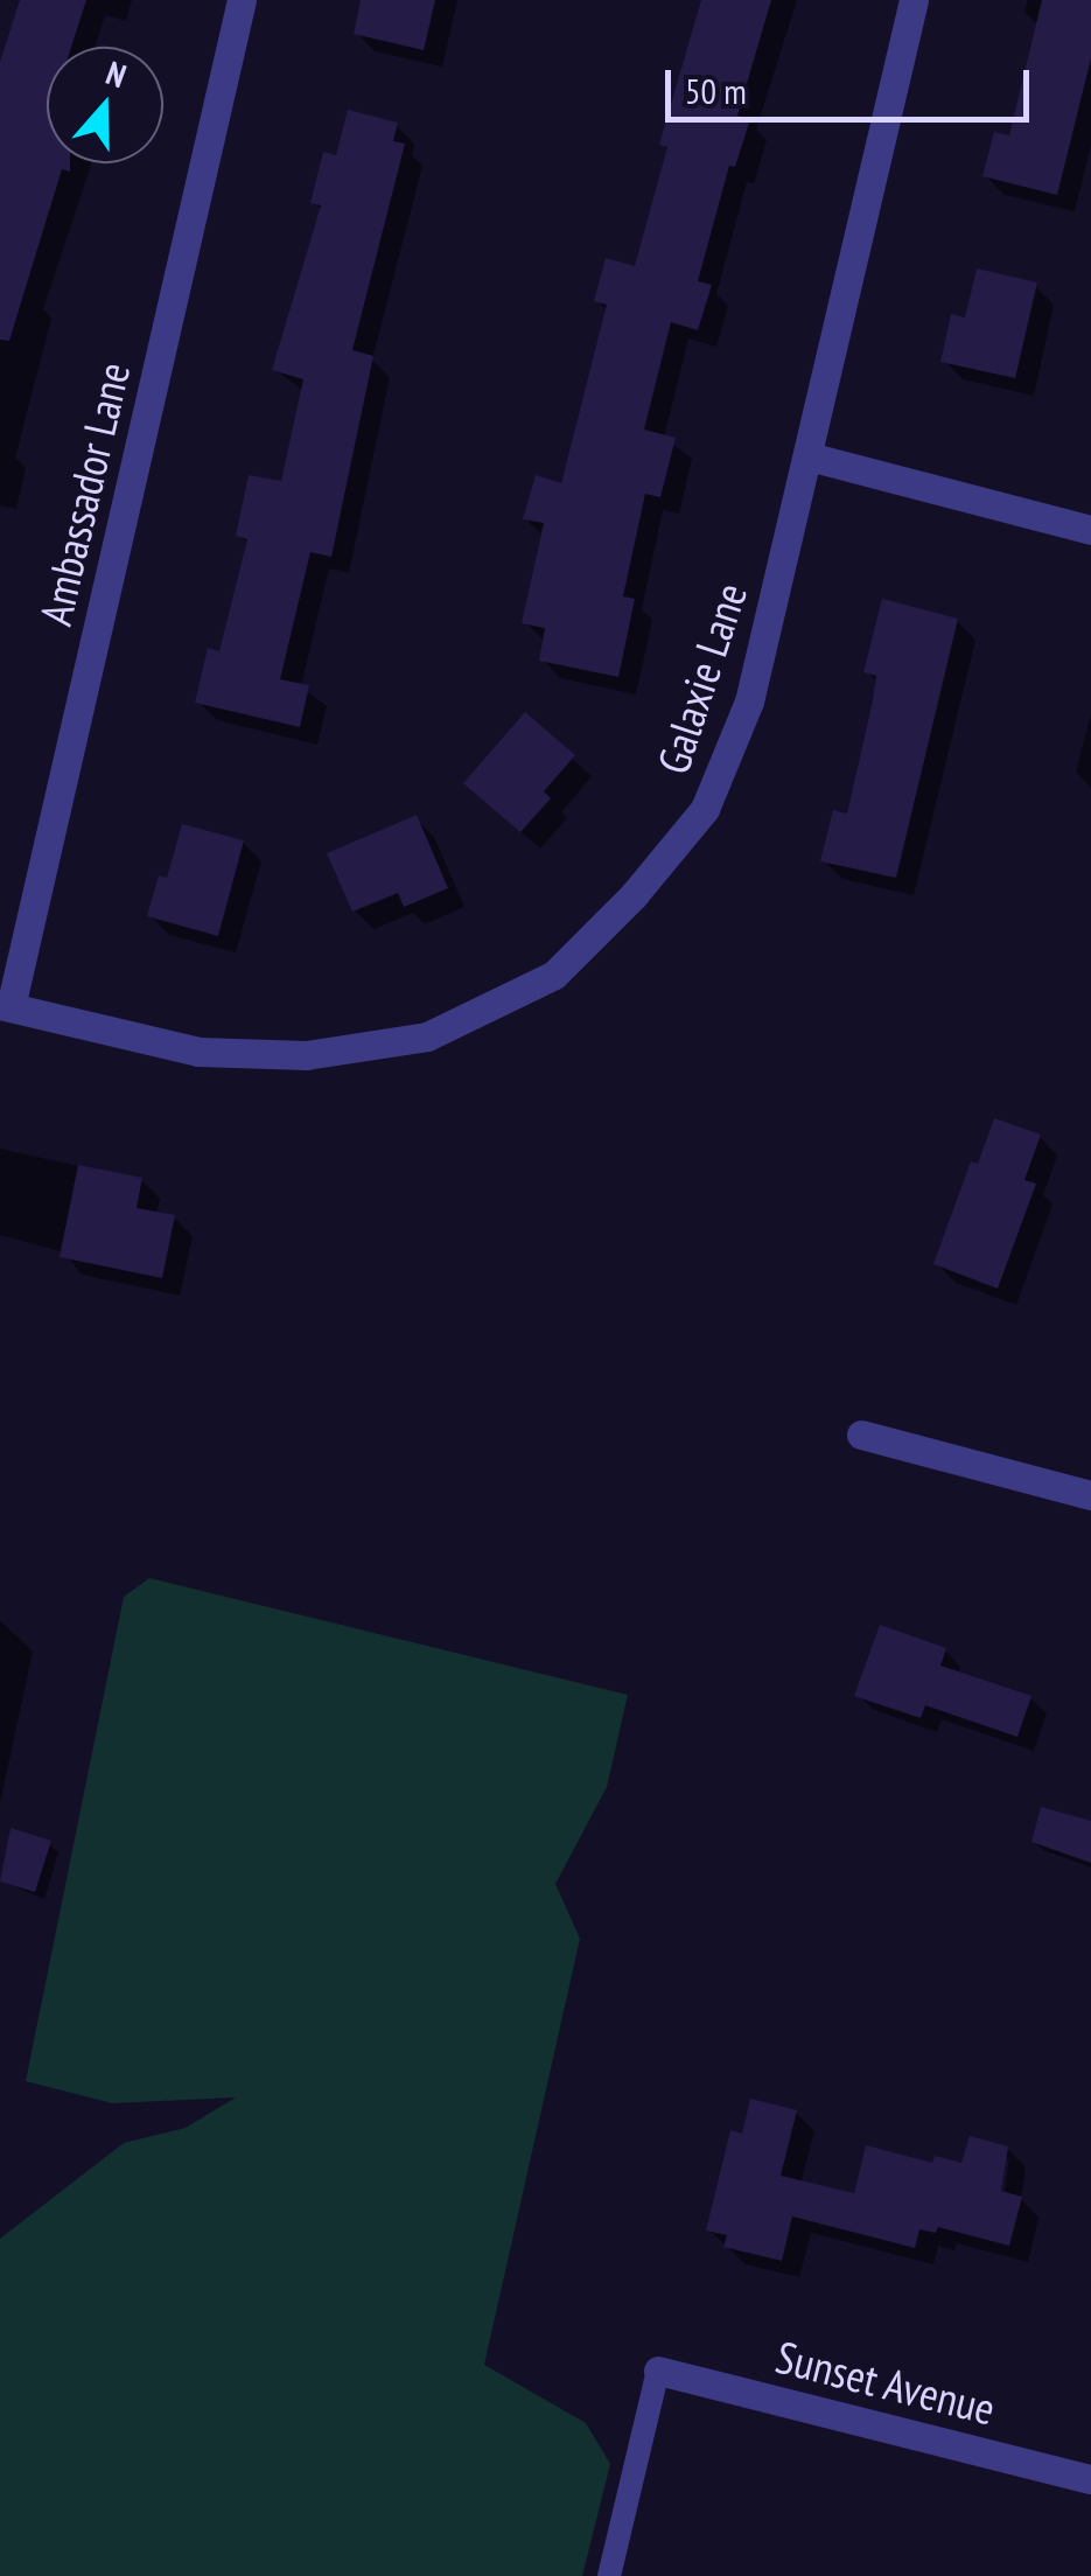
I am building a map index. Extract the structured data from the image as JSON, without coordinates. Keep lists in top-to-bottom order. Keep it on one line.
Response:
{"streets":{"street":["Ambassador Lane","Galaxie Lane","Sunset Avenue"]},"crossings":[["Ambassador Lane","Galaxie Lane"]],"scale_bar":"50 m","north":"top"}
